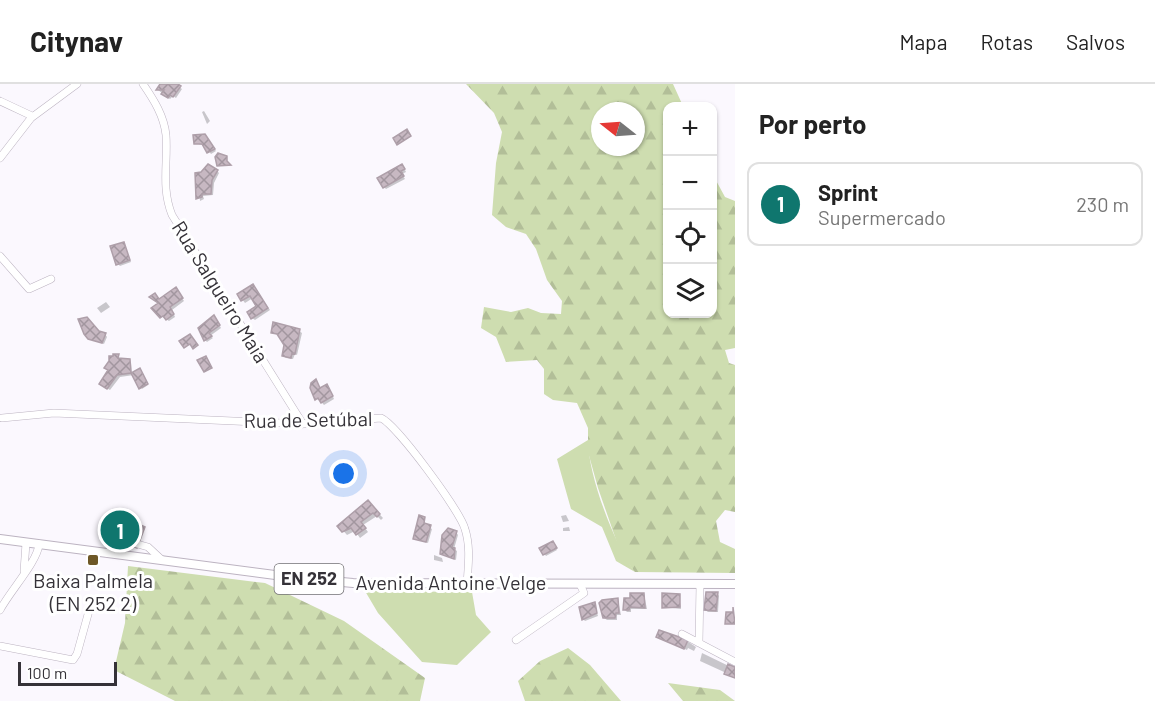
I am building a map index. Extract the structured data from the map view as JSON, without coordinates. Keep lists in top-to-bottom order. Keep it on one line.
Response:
{"streets":{"main road":["EN 252","Avenida Antoine Velge"],"street":["Rua Salgueiro Maia","Rua de Setúbal"]},"crossings":[["Rua Salgueiro Maia","Rua de Setúbal"],["Rua de Setúbal","Avenida Antoine Velge"],["EN 252","Avenida Antoine Velge"]],"places":{"transit":["Baixa Palmela (EN 252 2)"]},"scale_bar":"100 m","north":"left","page":{"header":"Citynav","nav":["Mapa","Rotas","Salvos"],"heading":"Por perto","map_buttons":["+","−"],"list":[{"mark":"1","name":"Sprint","note":"Supermercado","value":"230 m"}],"pins":"1","scale":"100 m"}}
